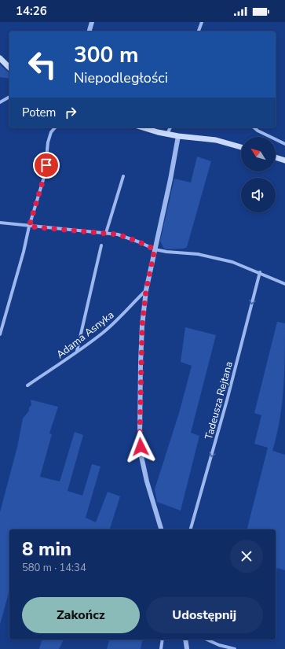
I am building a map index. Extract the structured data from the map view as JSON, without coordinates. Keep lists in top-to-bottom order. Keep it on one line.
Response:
{"streets":{"street":["Adama Asnyka","Tadeusza Rejtana"]},"one_way":["Tadeusza Rejtana"],"north":"top left","page":{"status":"14:26","turn":["300 m","Niepodległości"],"then":"Potem","heading":["8 min","580 m · 14:34"],"buttons":["Zakończ","Udostępnij"]}}
